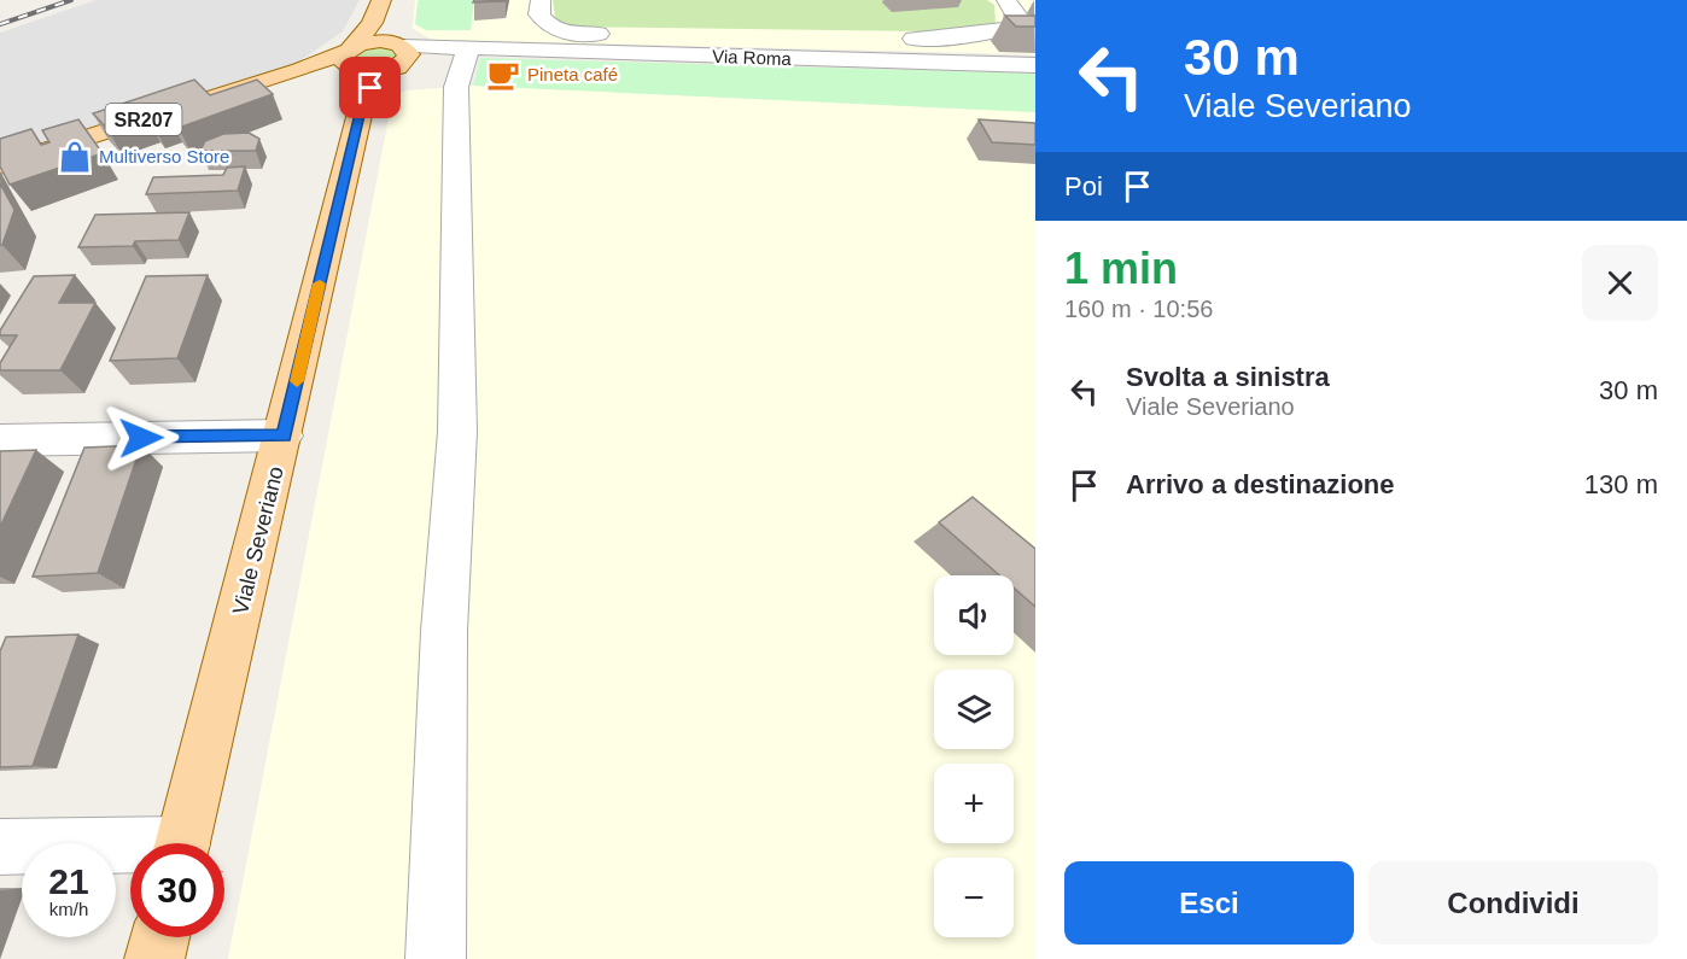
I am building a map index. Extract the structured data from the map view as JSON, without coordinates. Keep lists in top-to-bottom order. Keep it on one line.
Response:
{"streets":{"main road":["Via Roma","SR207","Viale Severiano"]},"crossings":[["Via Roma","Viale Severiano"]],"places":{"cafe":["Pineta café"],"shop":["Multiverso Store"]},"page":{"turn":["30 m","Viale Severiano"],"then":"Poi","heading":["1 min","160 m · 10:56"],"list":[{"name":"Svolta a sinistra","note":"Viale Severiano","value":"30 m"},{"name":"Arrivo a destinazione","value":"130 m"}],"map_buttons":["+","−"],"speed":"21 km/h","limit":"30","buttons":["Esci","Condividi"]}}
